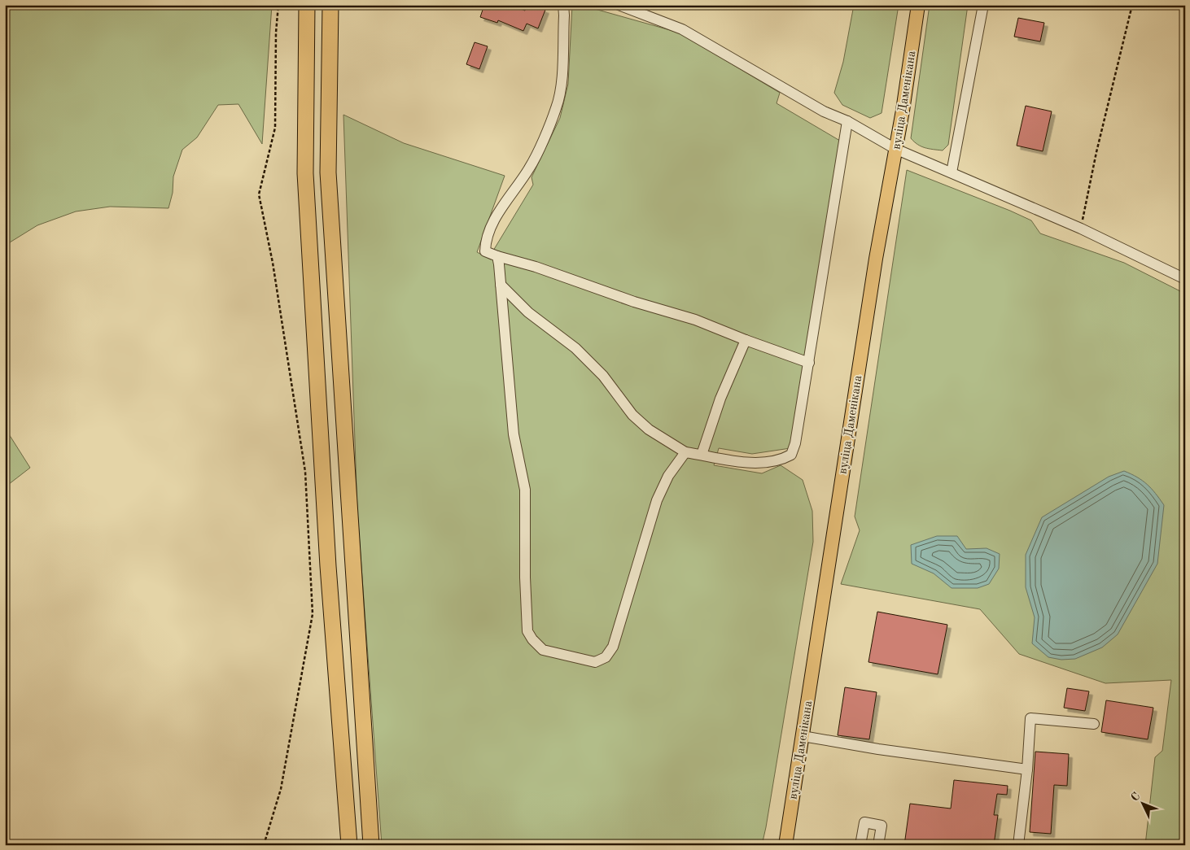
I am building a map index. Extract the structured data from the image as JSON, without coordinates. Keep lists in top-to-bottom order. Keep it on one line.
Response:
{"streets":{"main road":["вуліца Даменікана"]},"north":"top left"}
